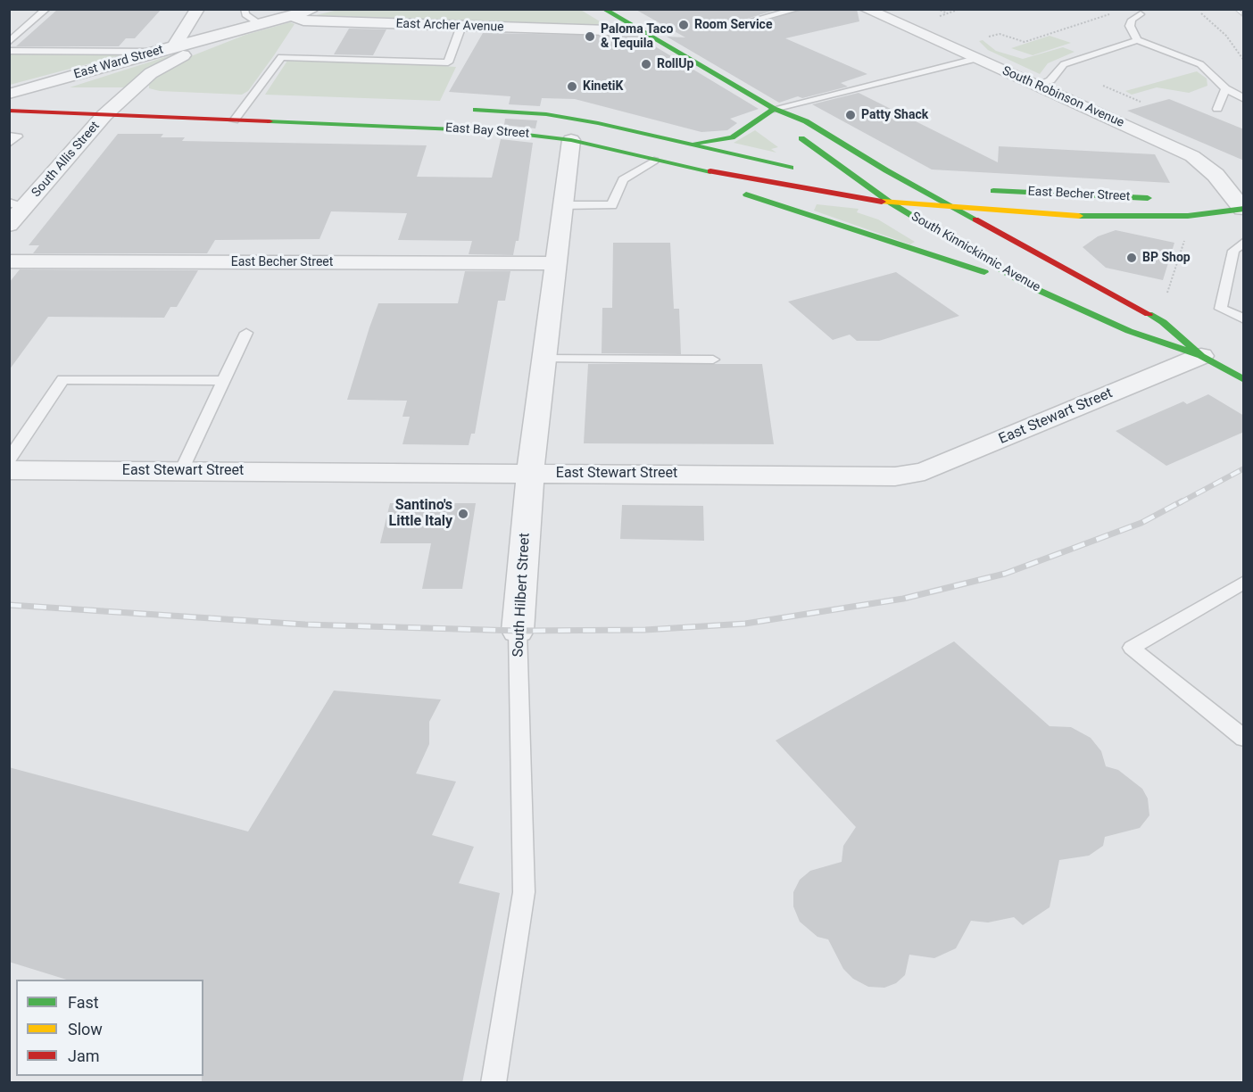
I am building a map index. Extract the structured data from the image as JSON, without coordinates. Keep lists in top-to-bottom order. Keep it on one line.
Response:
{"streets":{"main road":["East Bay Street","East Becher Street","South Kinnickinnic Avenue"],"street":["East Archer Avenue","East Ward Street","South Robinson Avenue","South Allis Street","East Stewart Street","South Hilbert Street"]},"crossings":[["East Archer Avenue","East Ward Street"],["East Ward Street","East Bay Street"],["East Ward Street","South Allis Street"],["South Robinson Avenue","East Becher Street"],["East Bay Street","South Allis Street"],["East Bay Street","East Becher Street"],["East Bay Street","South Kinnickinnic Avenue"],["East Bay Street","South Hilbert Street"],["East Becher Street","South Kinnickinnic Avenue"],["East Becher Street","South Hilbert Street"],["South Kinnickinnic Avenue","East Stewart Street"],["East Stewart Street","South Hilbert Street"]],"places":["Room Service","Paloma Taco & Tequila","RollUp","KinetiK","Patty Shack","BP Shop","Santino's Little Italy"],"legend":["Fast","Slow","Jam"]}
